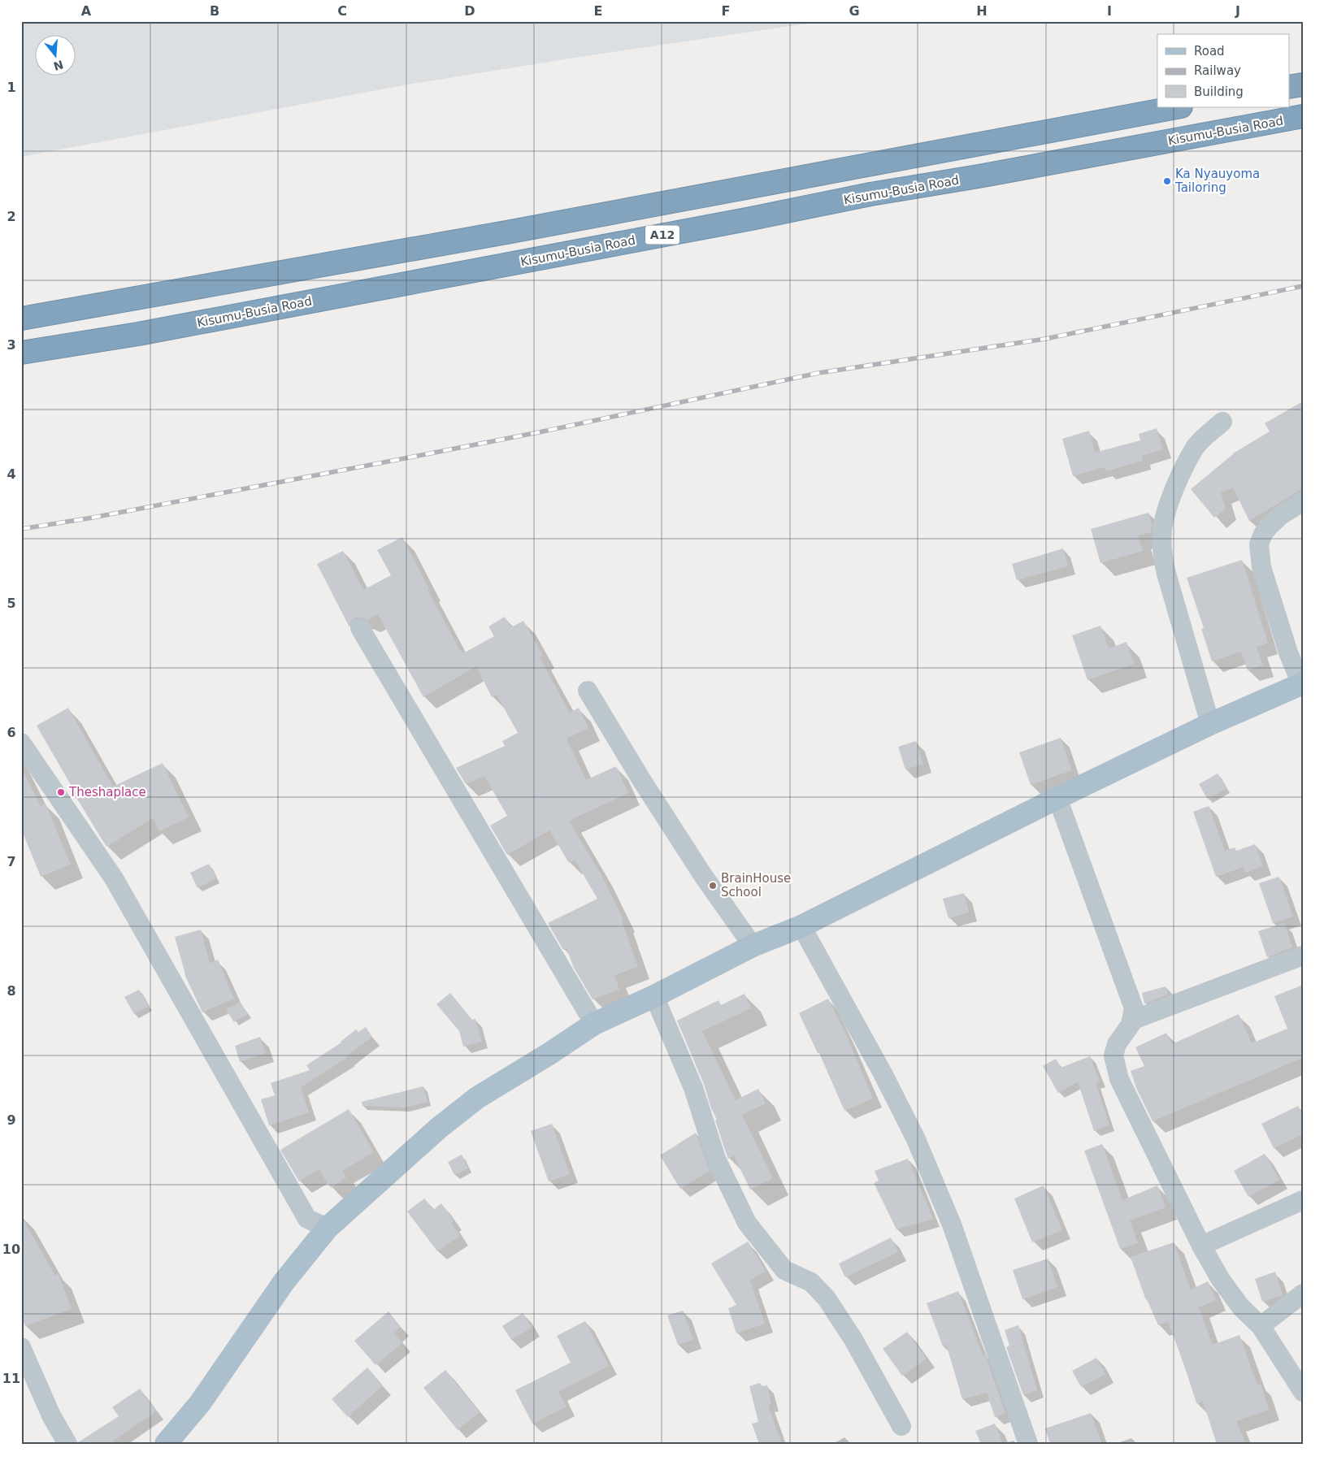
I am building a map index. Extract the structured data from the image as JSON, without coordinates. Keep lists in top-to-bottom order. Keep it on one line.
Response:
{"streets":{"highway":["Kisumu-Busia Road","A12"]},"places":["Ka Nyauyoma Tailoring","Theshaplace","BrainHouse School"],"legend":["Road","Railway","Building"],"north":"bottom","grid":{"columns":["A","B","C","D","E","F","G","H","I","J"],"rows":["1","2","3","4","5","6","7","8","9","10","11"]}}
